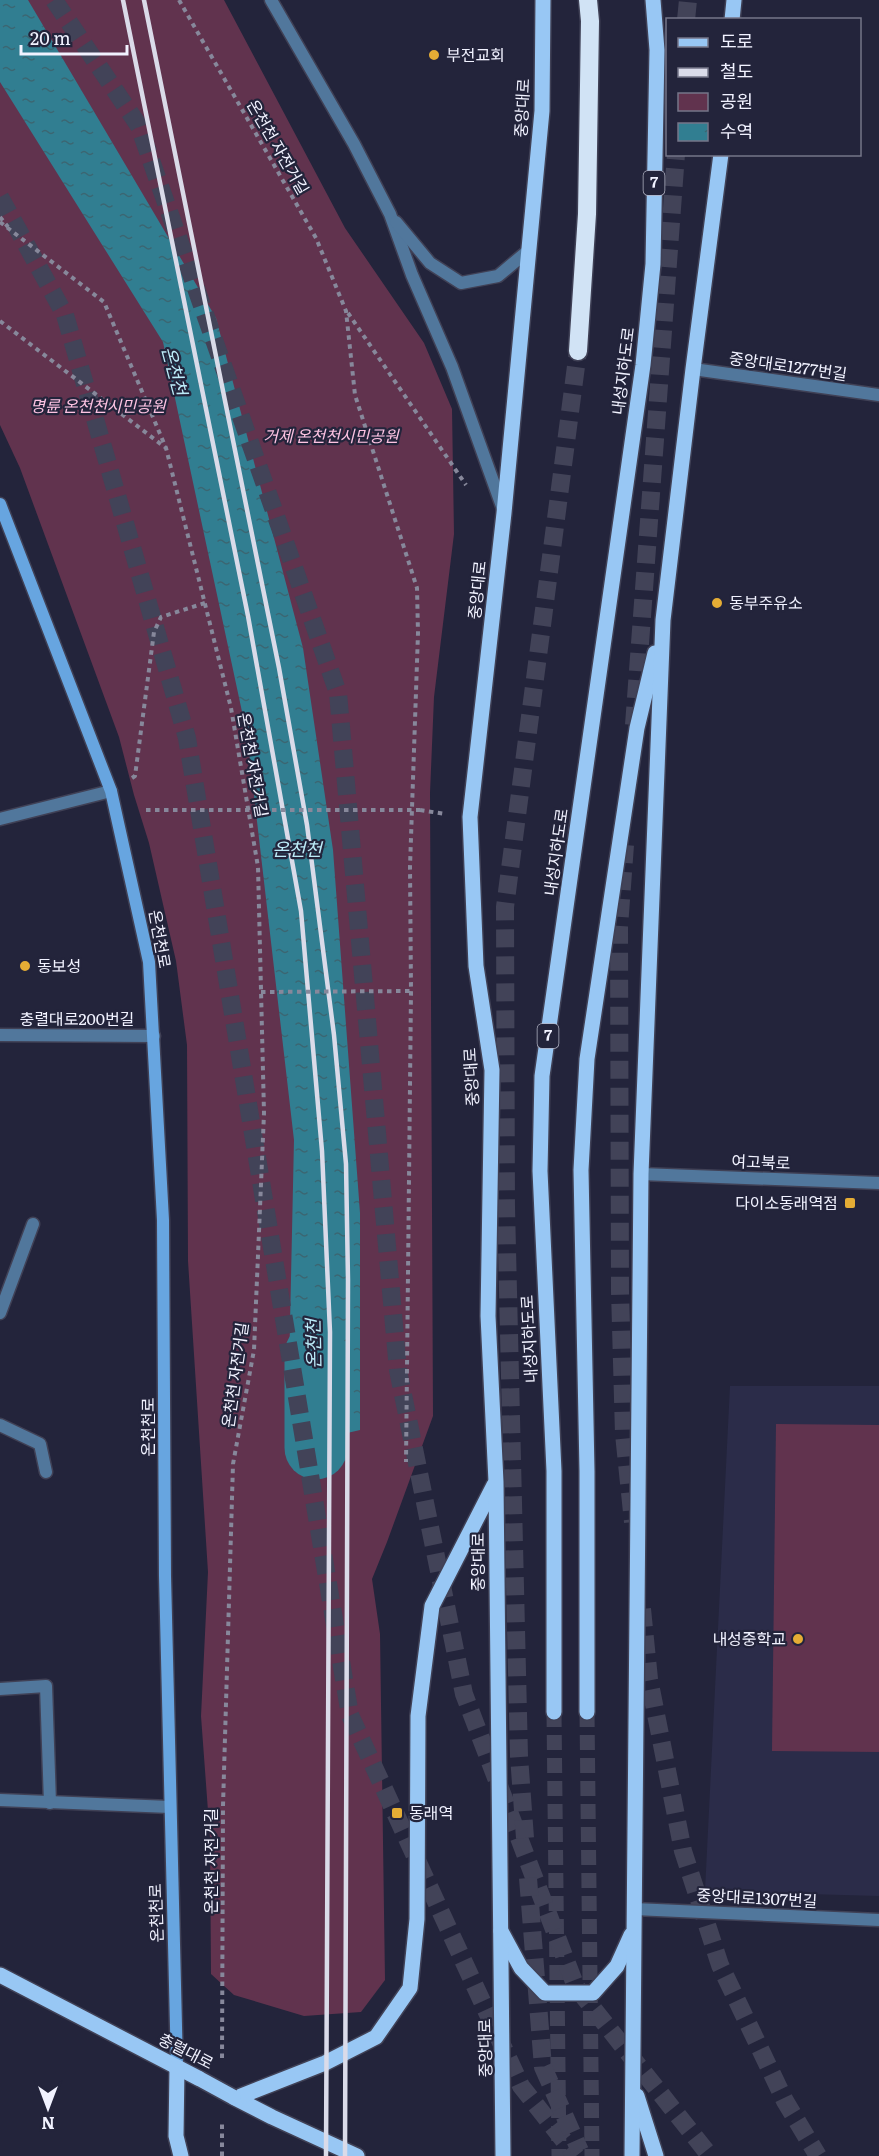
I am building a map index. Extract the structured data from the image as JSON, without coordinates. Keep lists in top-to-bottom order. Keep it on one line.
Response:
{"streets":{"main road":["중앙대로","7","내성지하도로","충렬대로"],"street":["중앙대로1277번길","온천천로","충렬대로200번길","여고북로","중앙대로1307번길"],"path":["온천천 자전거길"]},"crossings":[["온천천로","충렬대로200번길"],["온천천로","충렬대로"]],"water":["온천천"],"parks":["명륜 온천천시민공원","거제 온천천시민공원"],"places":{"other":["부전교회","동부주유소","동보성","내성중학교"],"transit":["다이소동래역점","동래역"]},"legend":["도로","철도","공원","수역"],"scale_bar":"20 m","north":"bottom"}
